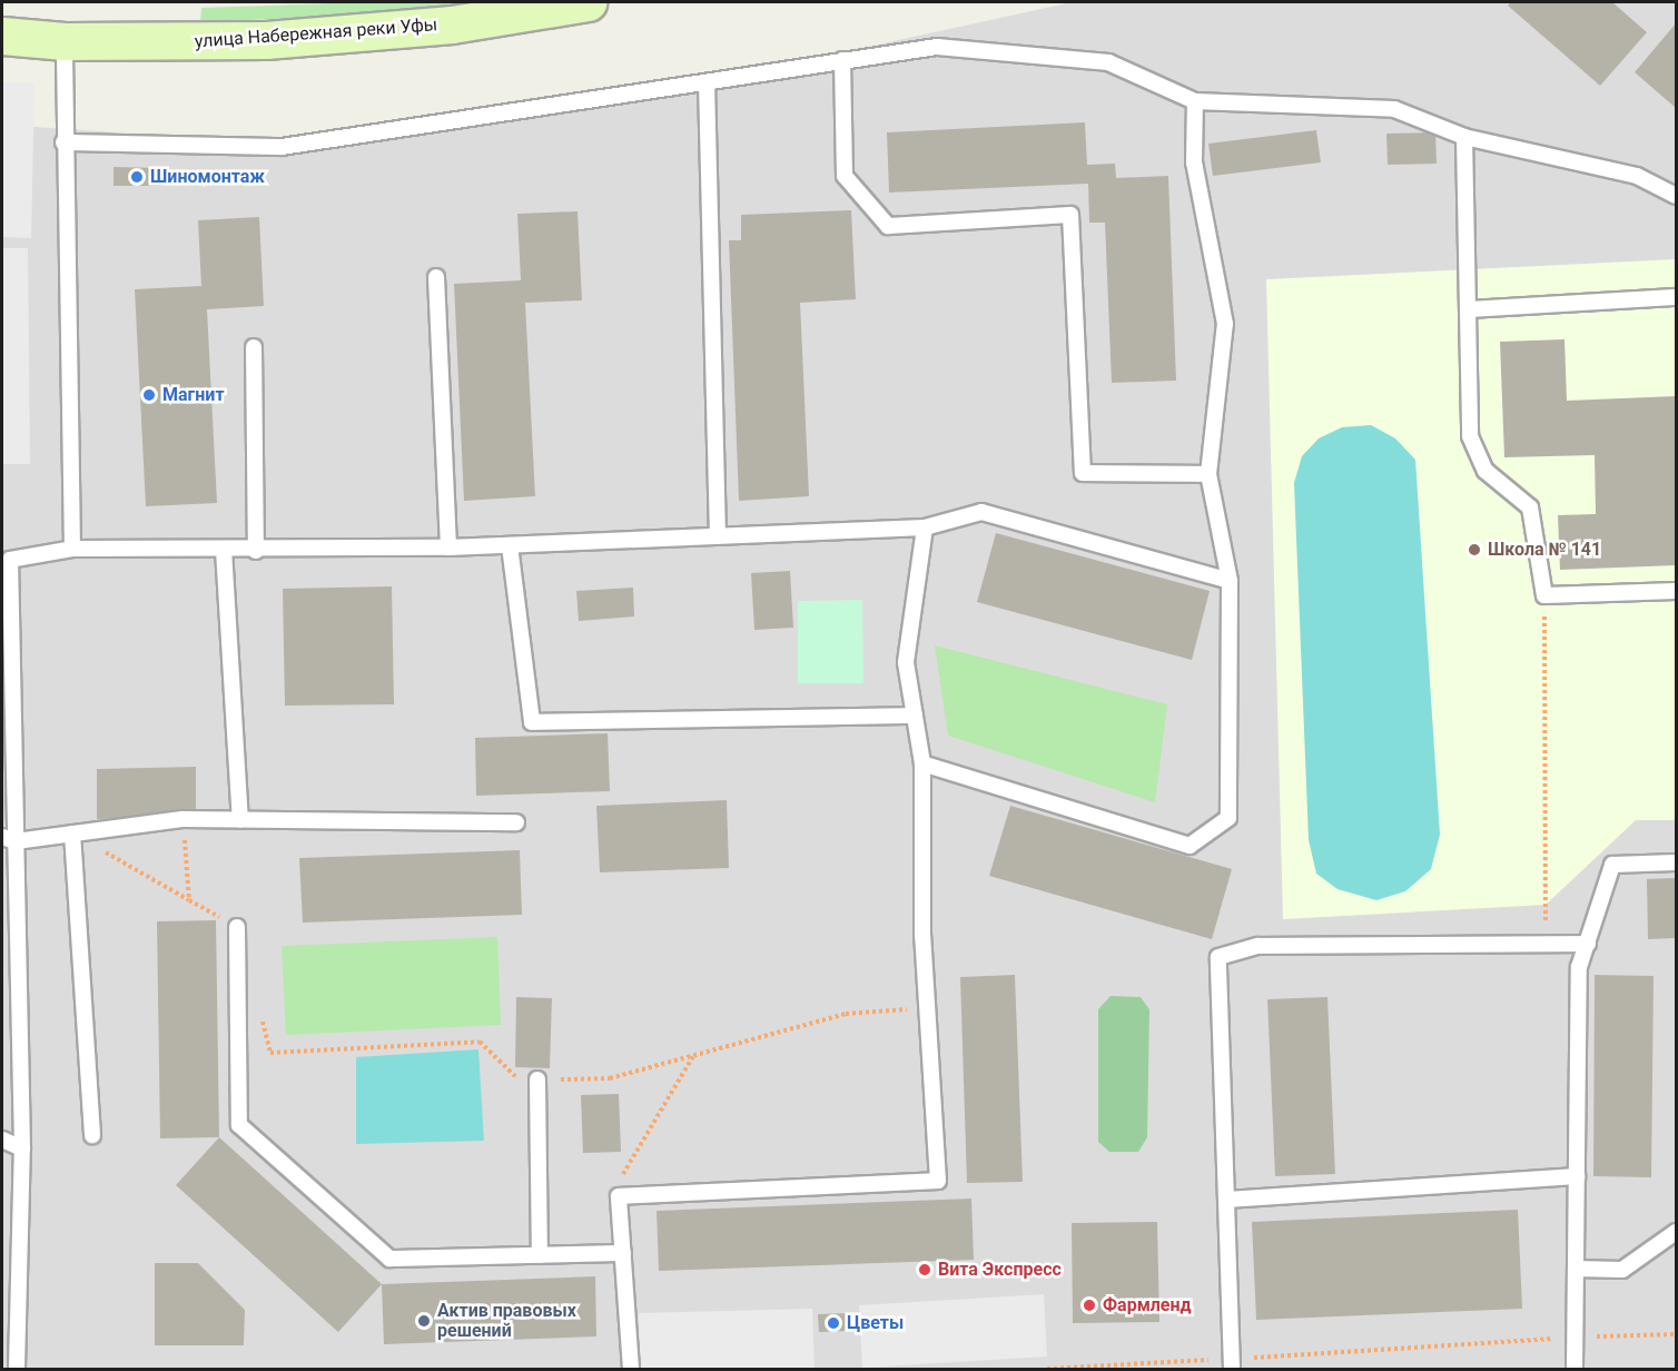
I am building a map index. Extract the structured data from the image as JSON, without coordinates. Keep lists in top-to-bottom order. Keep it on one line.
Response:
{"streets":{"street":["улица Набережная реки Уфы"]},"places":["Шиномонтаж","Магнит","Школа № 141","Вита Экспресс","Фармленд","Актив правовых решений","Цветы"]}
